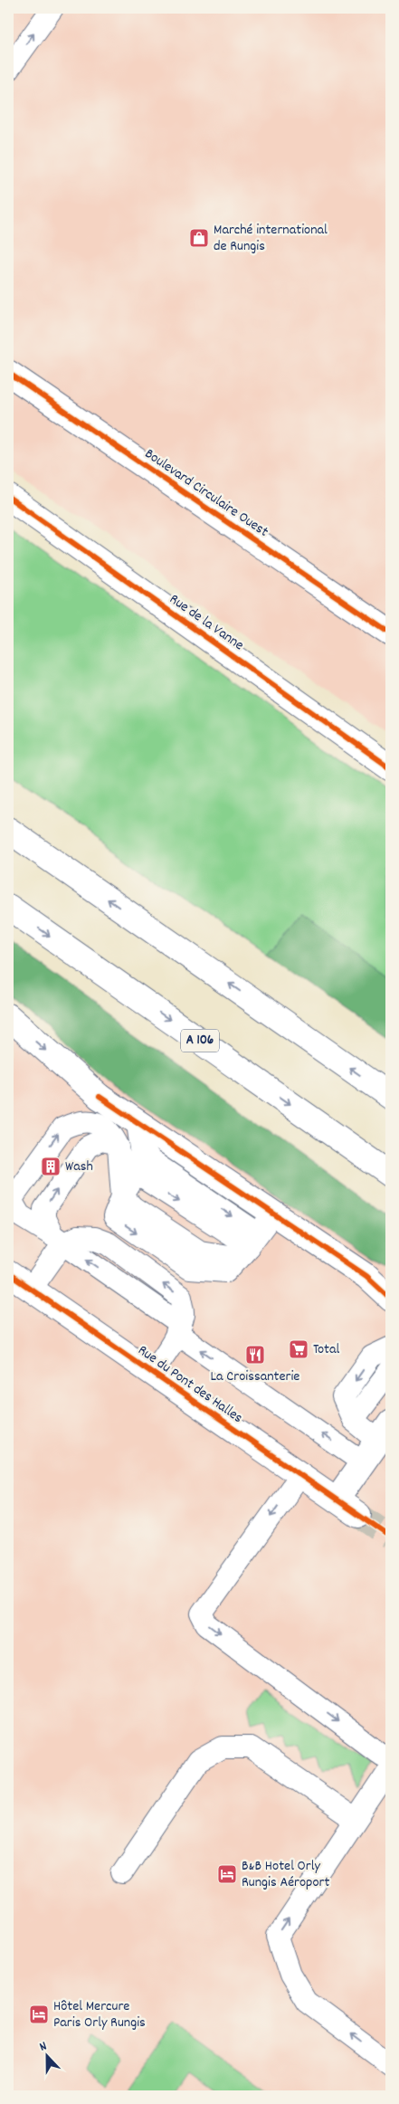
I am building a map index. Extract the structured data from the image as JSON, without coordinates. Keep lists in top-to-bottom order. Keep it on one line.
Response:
{"streets":{"main road":["Boulevard Circulaire Ouest","Rue de la Vanne","A 106","Rue du Pont des Halles"]},"places":{"shop":["Marché international de Rungis"],"building":["Wash"],"supermarket":["Total"],"restaurant":["La Croissanterie"],"hotel":["B&B Hotel Orly Rungis Aéroport","Hôtel Mercure Paris Orly Rungis"]},"north":"top"}
